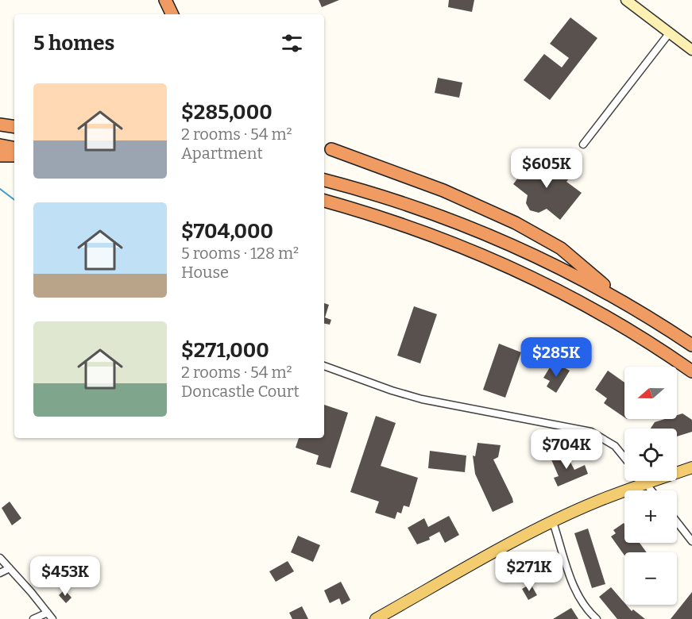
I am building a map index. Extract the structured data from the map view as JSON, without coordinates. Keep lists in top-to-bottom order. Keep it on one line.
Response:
{"north":"left","page":{"heading":"5 homes","list":[{"name":"$285,000","note":"2 rooms · 54 m² · Apartment"},{"name":"$704,000","note":"5 rooms · 128 m² · House"},{"name":"$271,000","note":"2 rooms · 54 m² · Doncastle Court"}],"price":["$605K","$285K","$704K","$271K","$453K"],"map_buttons":["+","−"]}}
